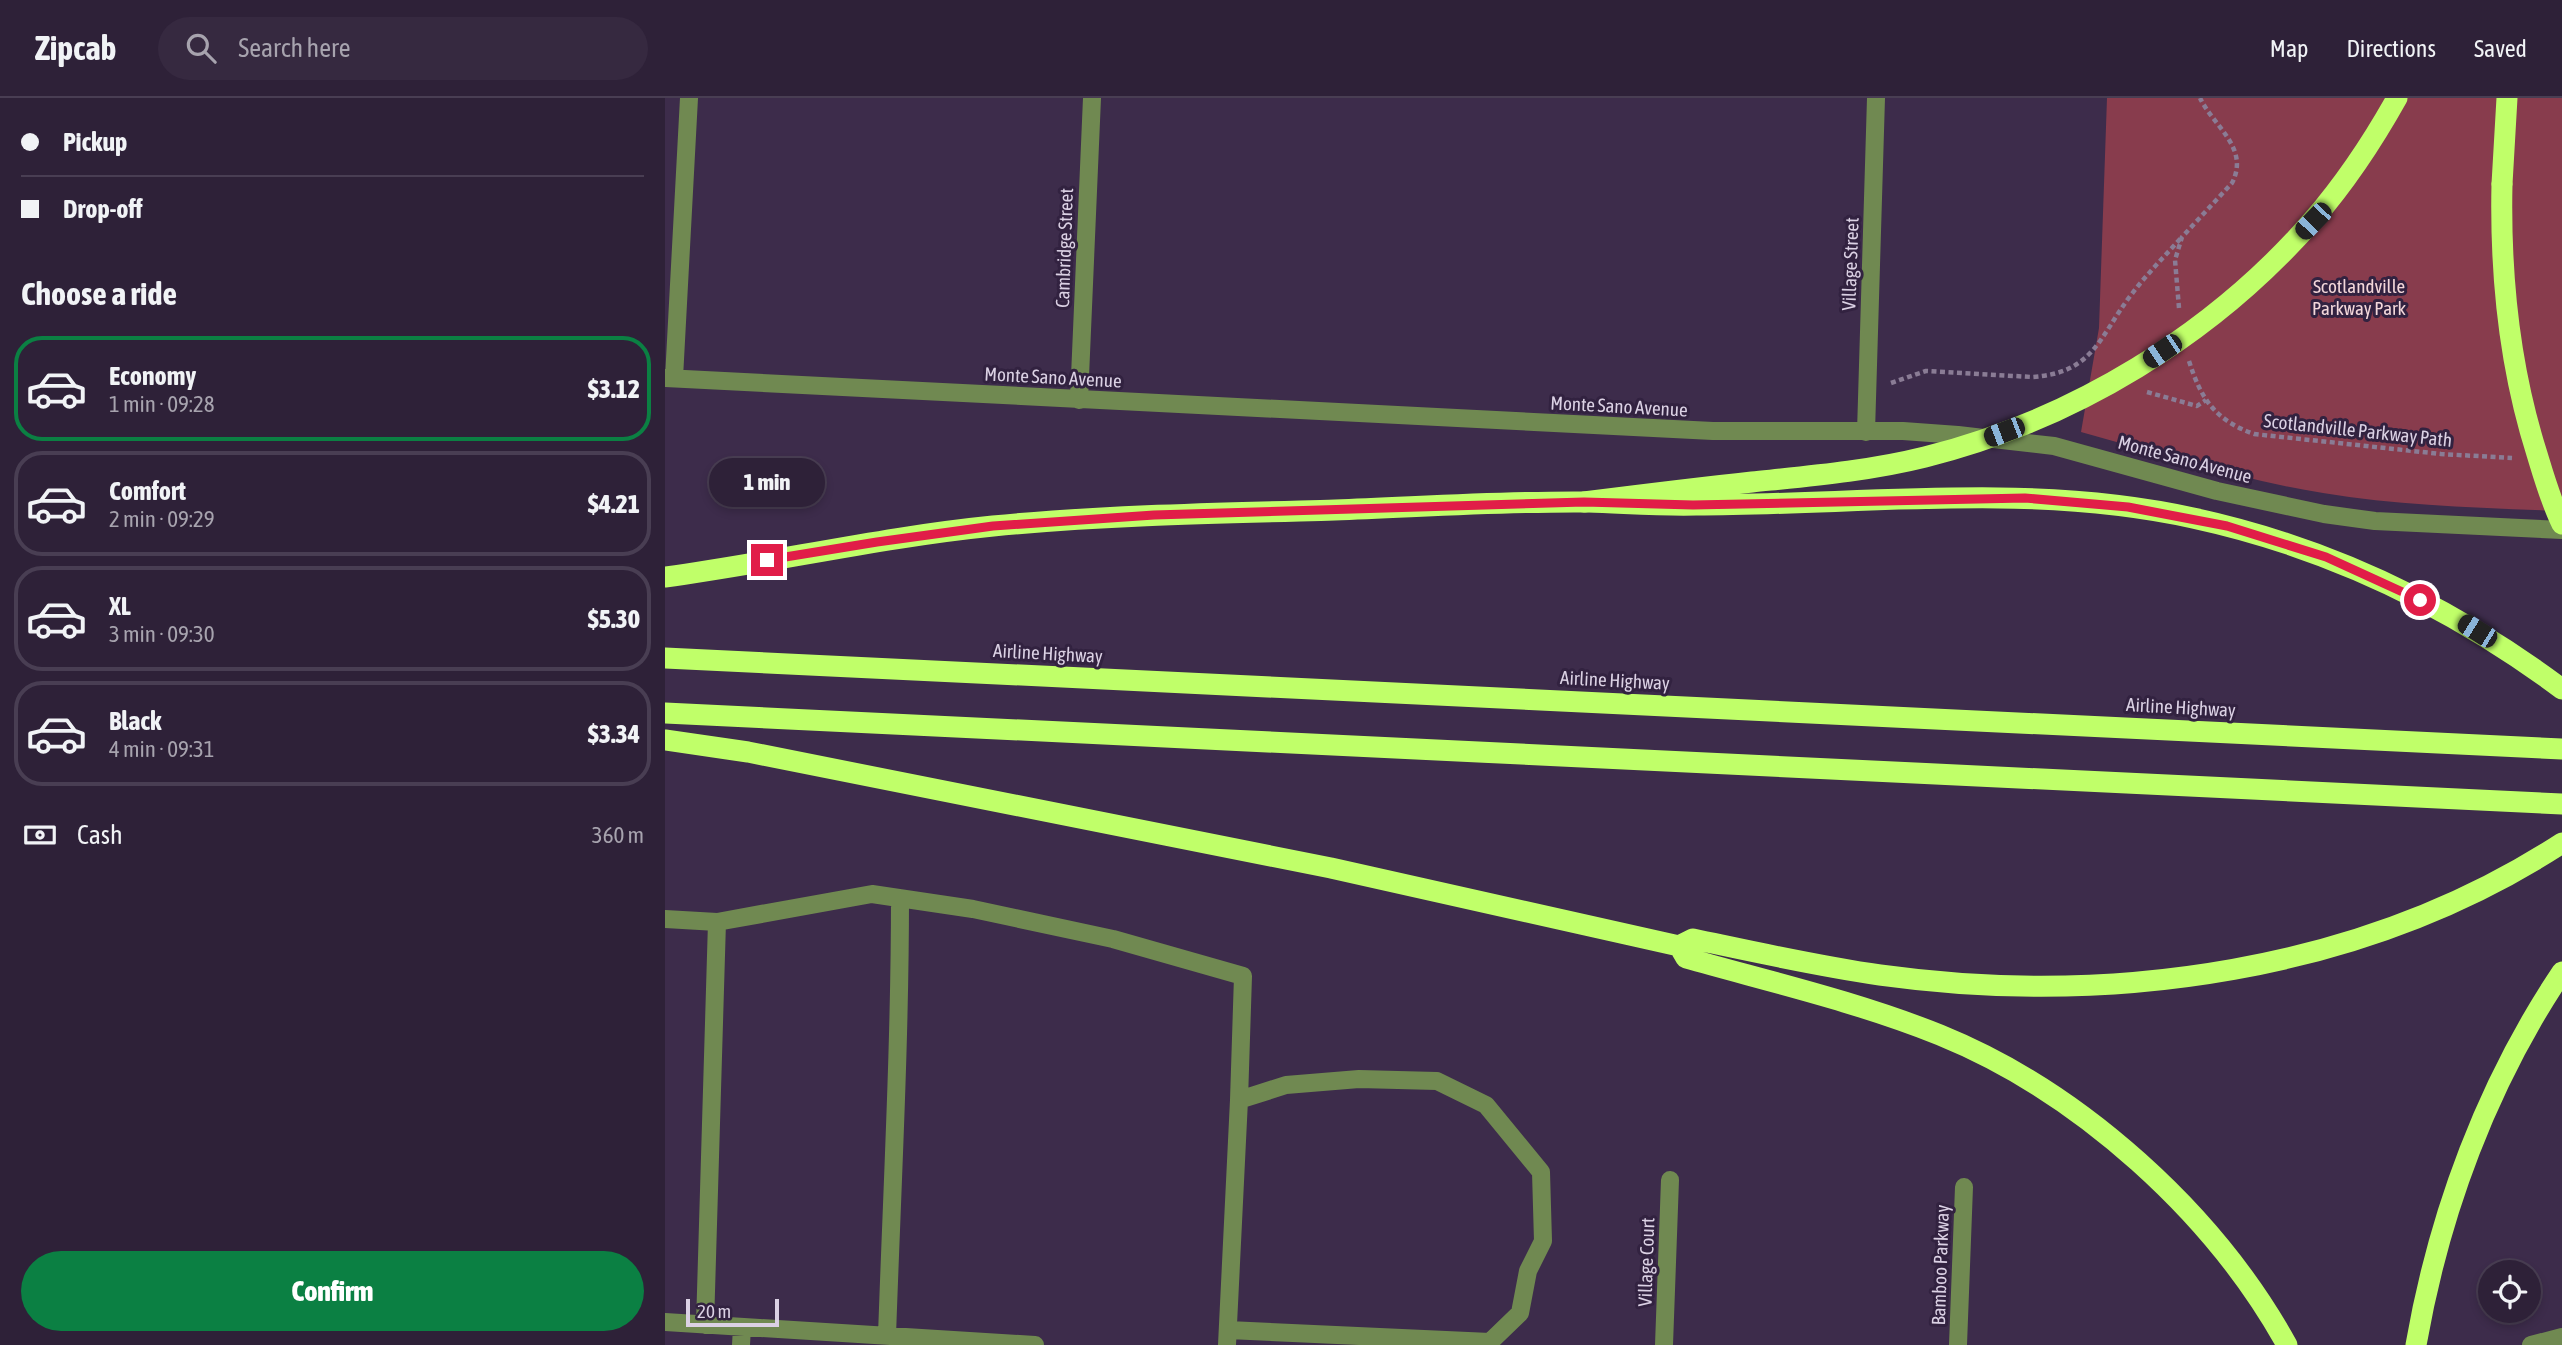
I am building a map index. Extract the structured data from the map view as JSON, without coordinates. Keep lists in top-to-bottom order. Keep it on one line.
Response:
{"streets":{"highway":["Airline Highway"],"street":["Cambridge Street","Village Street","Monte Sano Avenue","Village Court","Bamboo Parkway"],"path":["Scotlandville Parkway Path"]},"crossings":[["Cambridge Street","Monte Sano Avenue"],["Village Street","Monte Sano Avenue"]],"parks":["Scotlandville Parkway Park"],"scale_bar":"20 m","page":{"header":"Zipcab","search":"Search here","nav":["Map","Directions","Saved"],"banner":["Pickup","Drop-off"],"heading":"Choose a ride","list":[{"name":"Economy","note":"1 min · 09:28","value":"$3.12"},{"name":"Comfort","note":"2 min · 09:29","value":"$4.21"},{"name":"XL","note":"3 min · 09:30","value":"$5.30"},{"name":"Black","note":"4 min · 09:31","value":"$3.34"}],"bubble":"1 min","pay":["Cash","360 m"],"buttons":"Confirm","scale":"20 m"}}
